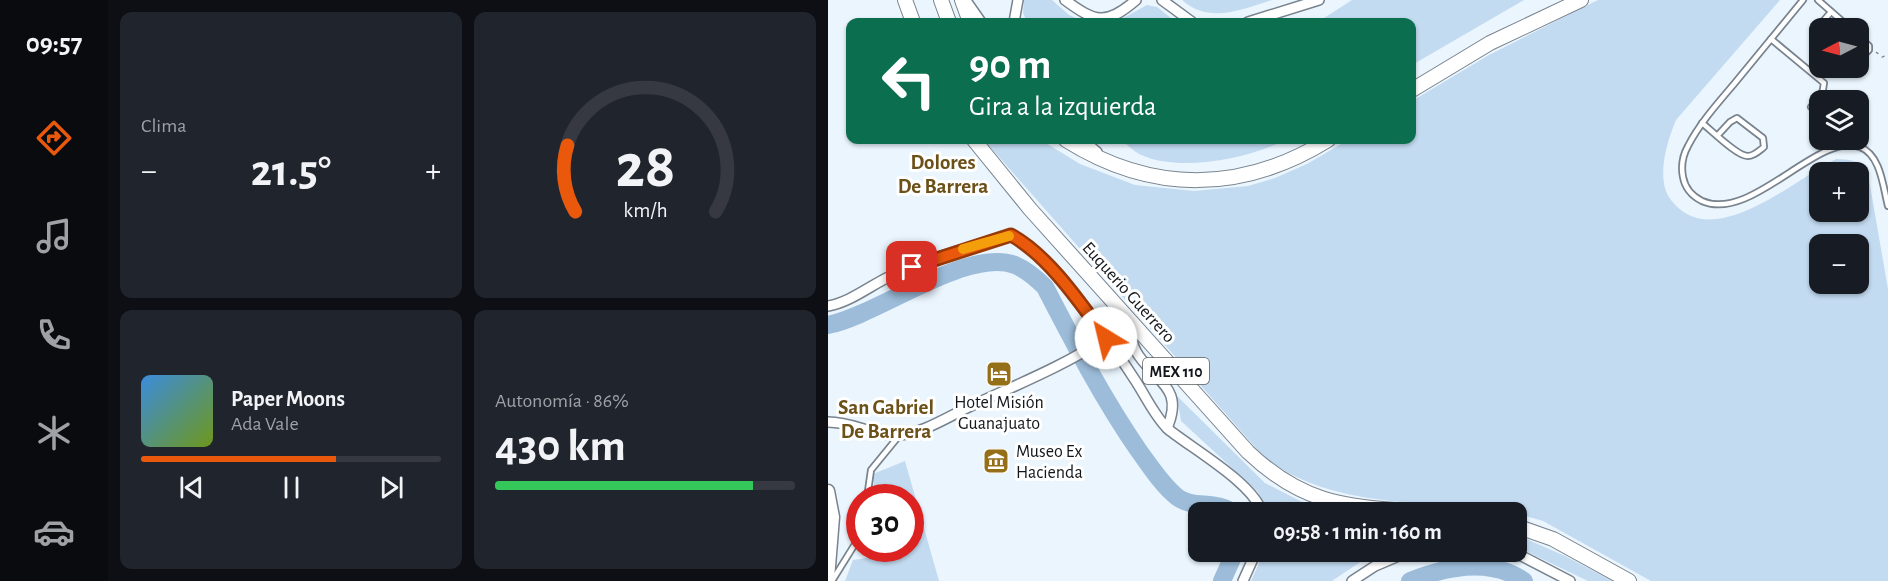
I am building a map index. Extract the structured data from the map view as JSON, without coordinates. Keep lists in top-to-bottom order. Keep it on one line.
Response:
{"streets":{"main road":["Euquerio Guerrero","MEX 110"]},"districts":["Dolores De Barrera","San Gabriel De Barrera"],"places":{"hotel":["Hotel Misión Guanajuato"],"museum":["Museo Ex Hacienda"]},"north":"left","page":{"tabs":"09:57","tile":["Clima",["Autonomía · 86%","430 km"]],"map_buttons":["+","−"],"turn":["90 m","Gira a la izquierda"],"heat":["−","21.5°","+"],"song":["Paper Moons","Ada Vale"],"limit":"30","trip":"09:58 · 1 min · 160 m","gauge":["28","km/h"]}}
